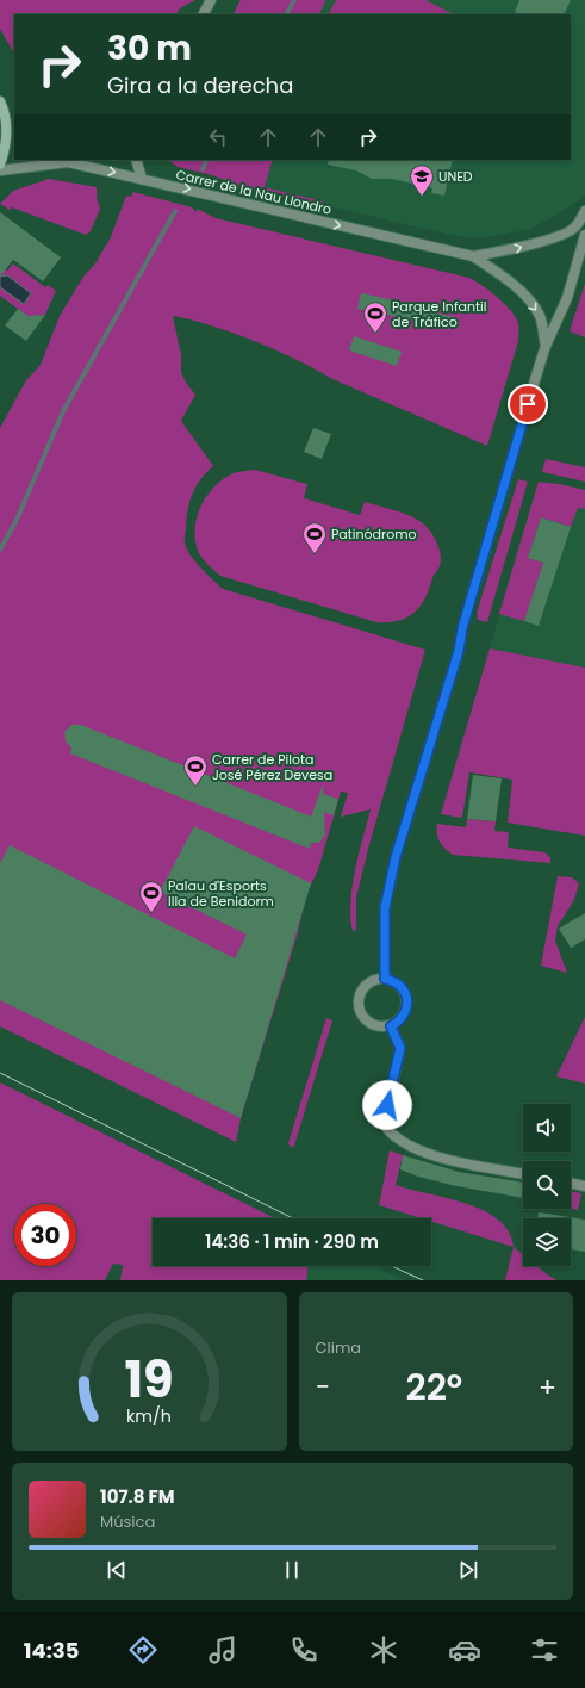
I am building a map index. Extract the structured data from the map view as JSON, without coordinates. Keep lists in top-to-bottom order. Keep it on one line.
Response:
{"streets":{"street":["Carrer de la Nau Llondro"]},"one_way":["Carrer de la Nau Llondro"],"places":{"school or university":["UNED"],"sports":["Parque Infantil de Tráfico","Patinódromo","Carrer de Pilota José Pérez Devesa","Palau d'Esports Illa de Benidorm"]},"page":{"turn":["30 m","Gira a la derecha"],"limit":"30","trip":"14:36 · 1 min · 290 m","tile":"Clima","heat":["−","22°","+"],"song":["107.8 FM","Música"],"tabs":"14:35","gauge":["19","km/h"]}}
